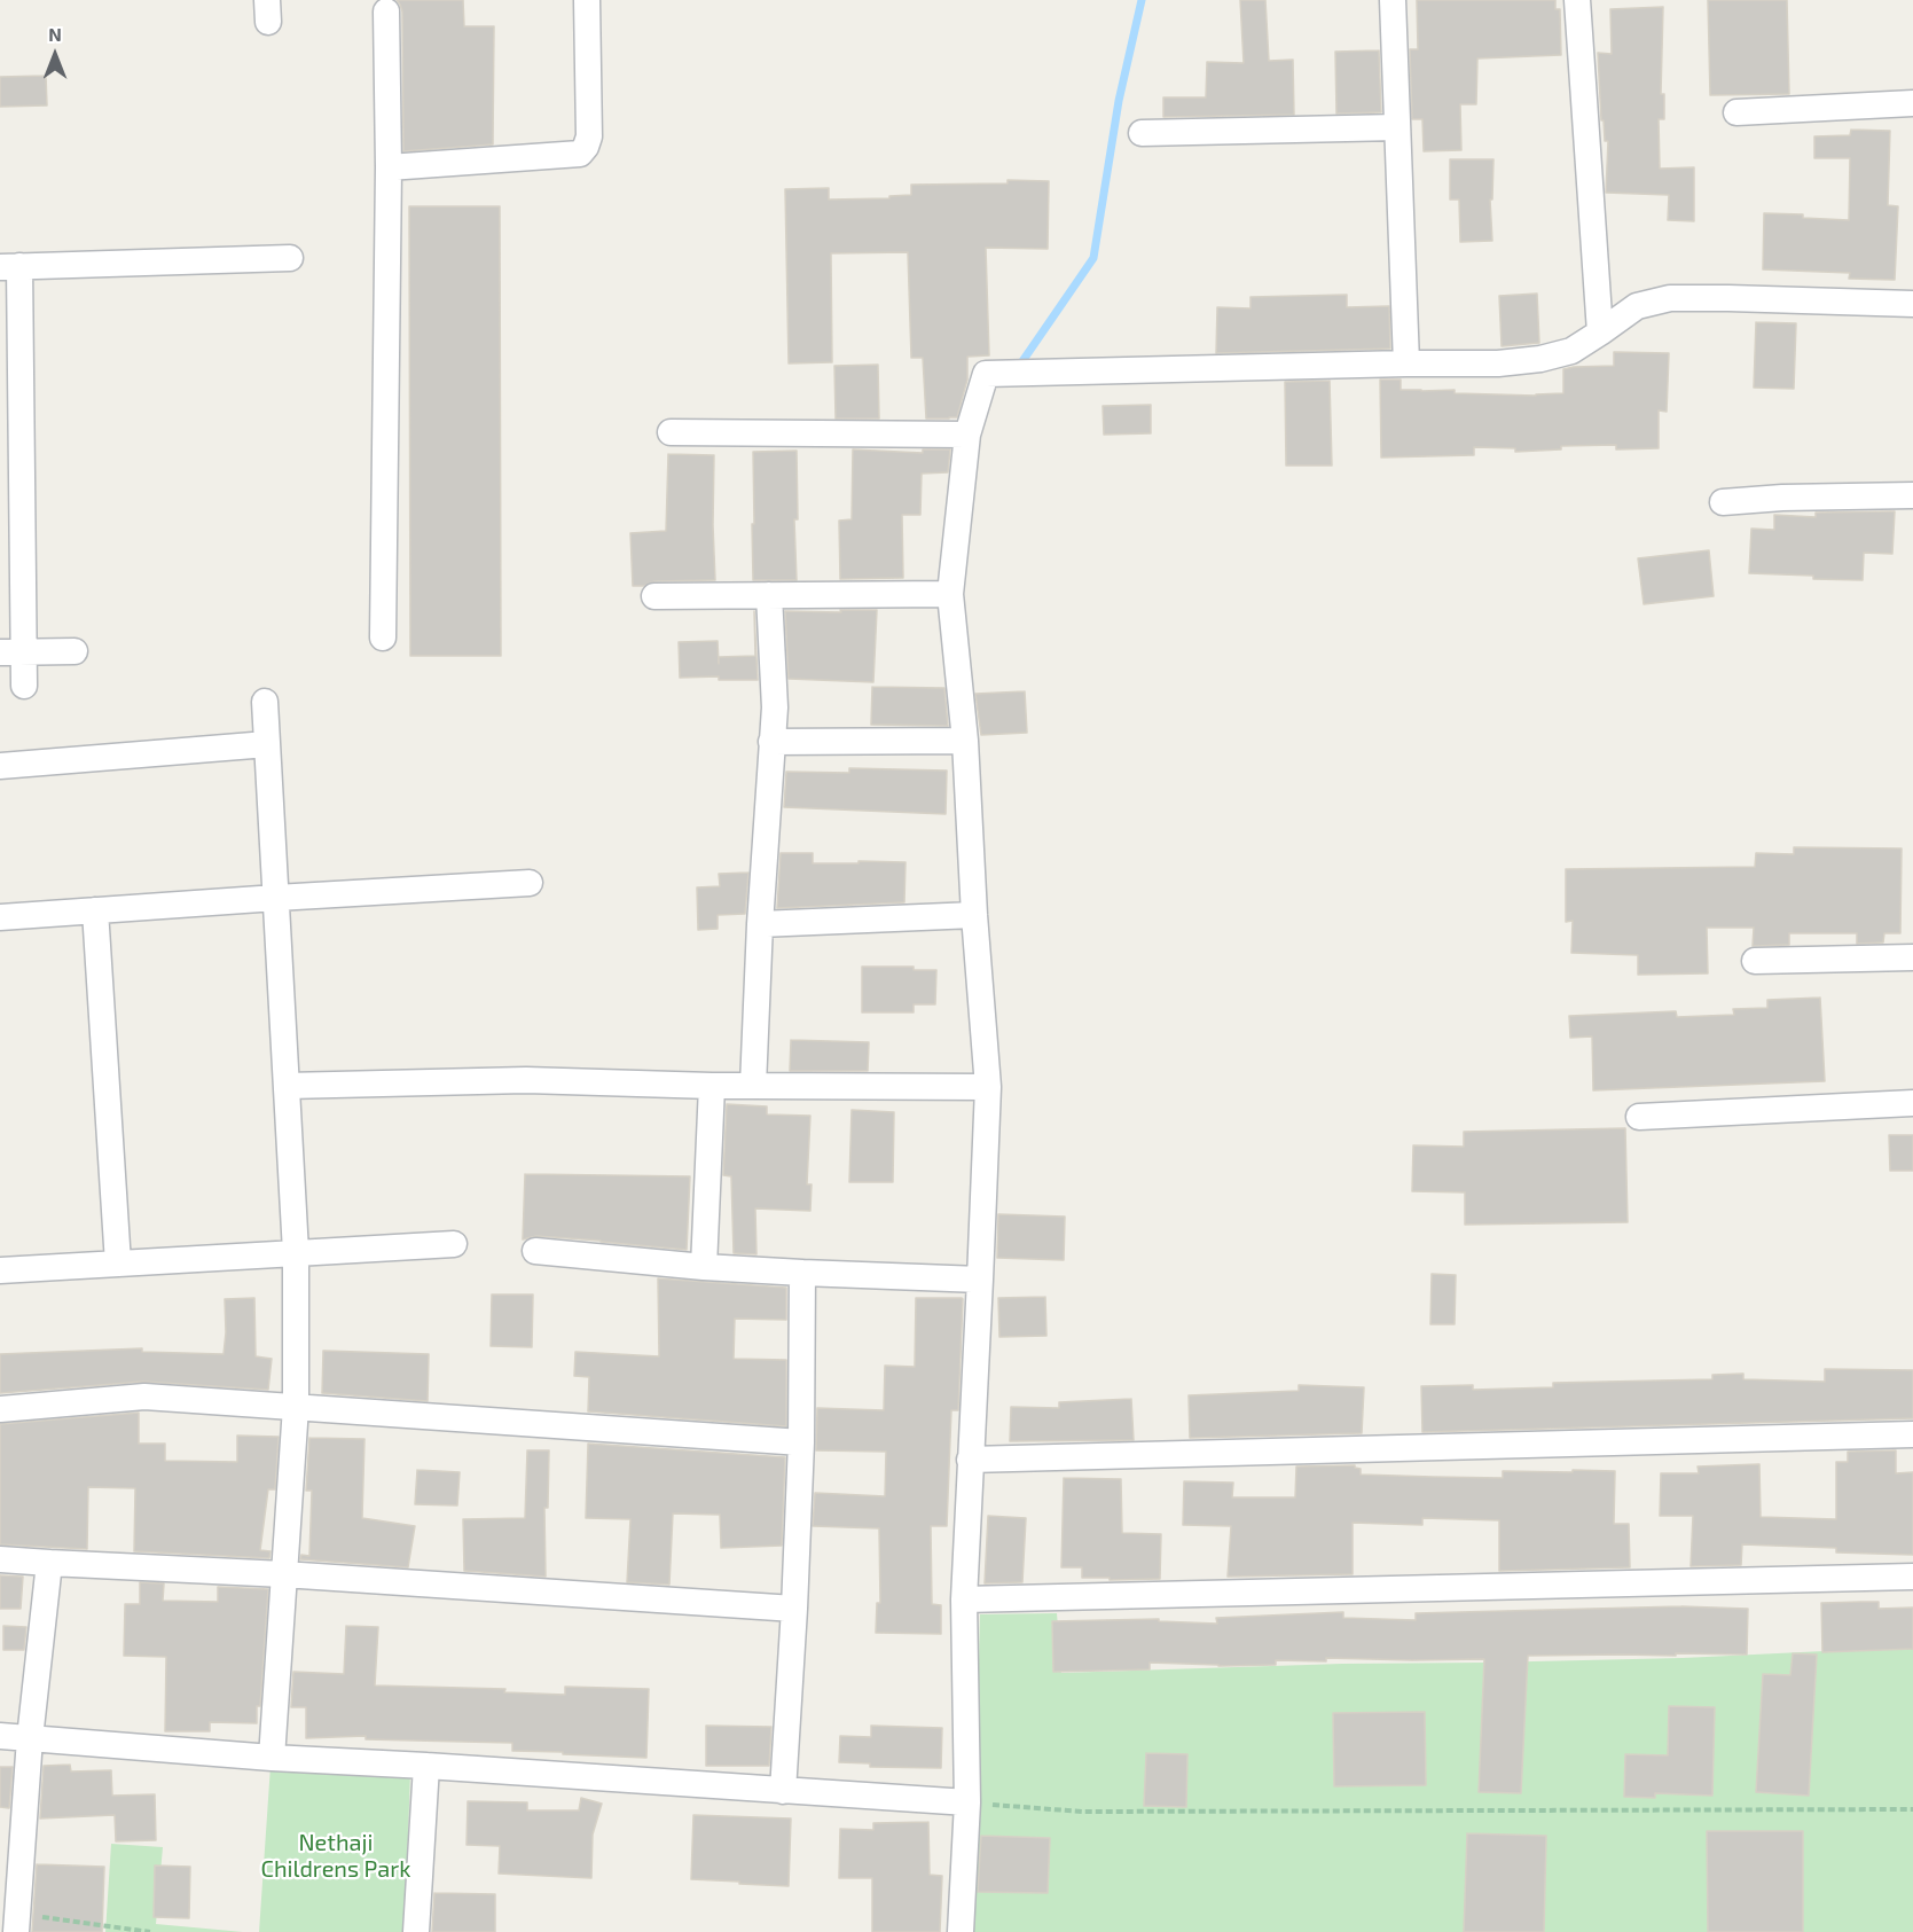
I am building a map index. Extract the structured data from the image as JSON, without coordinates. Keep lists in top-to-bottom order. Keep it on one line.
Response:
{"parks":["Nethaji Childrens Park"],"north":"top"}
